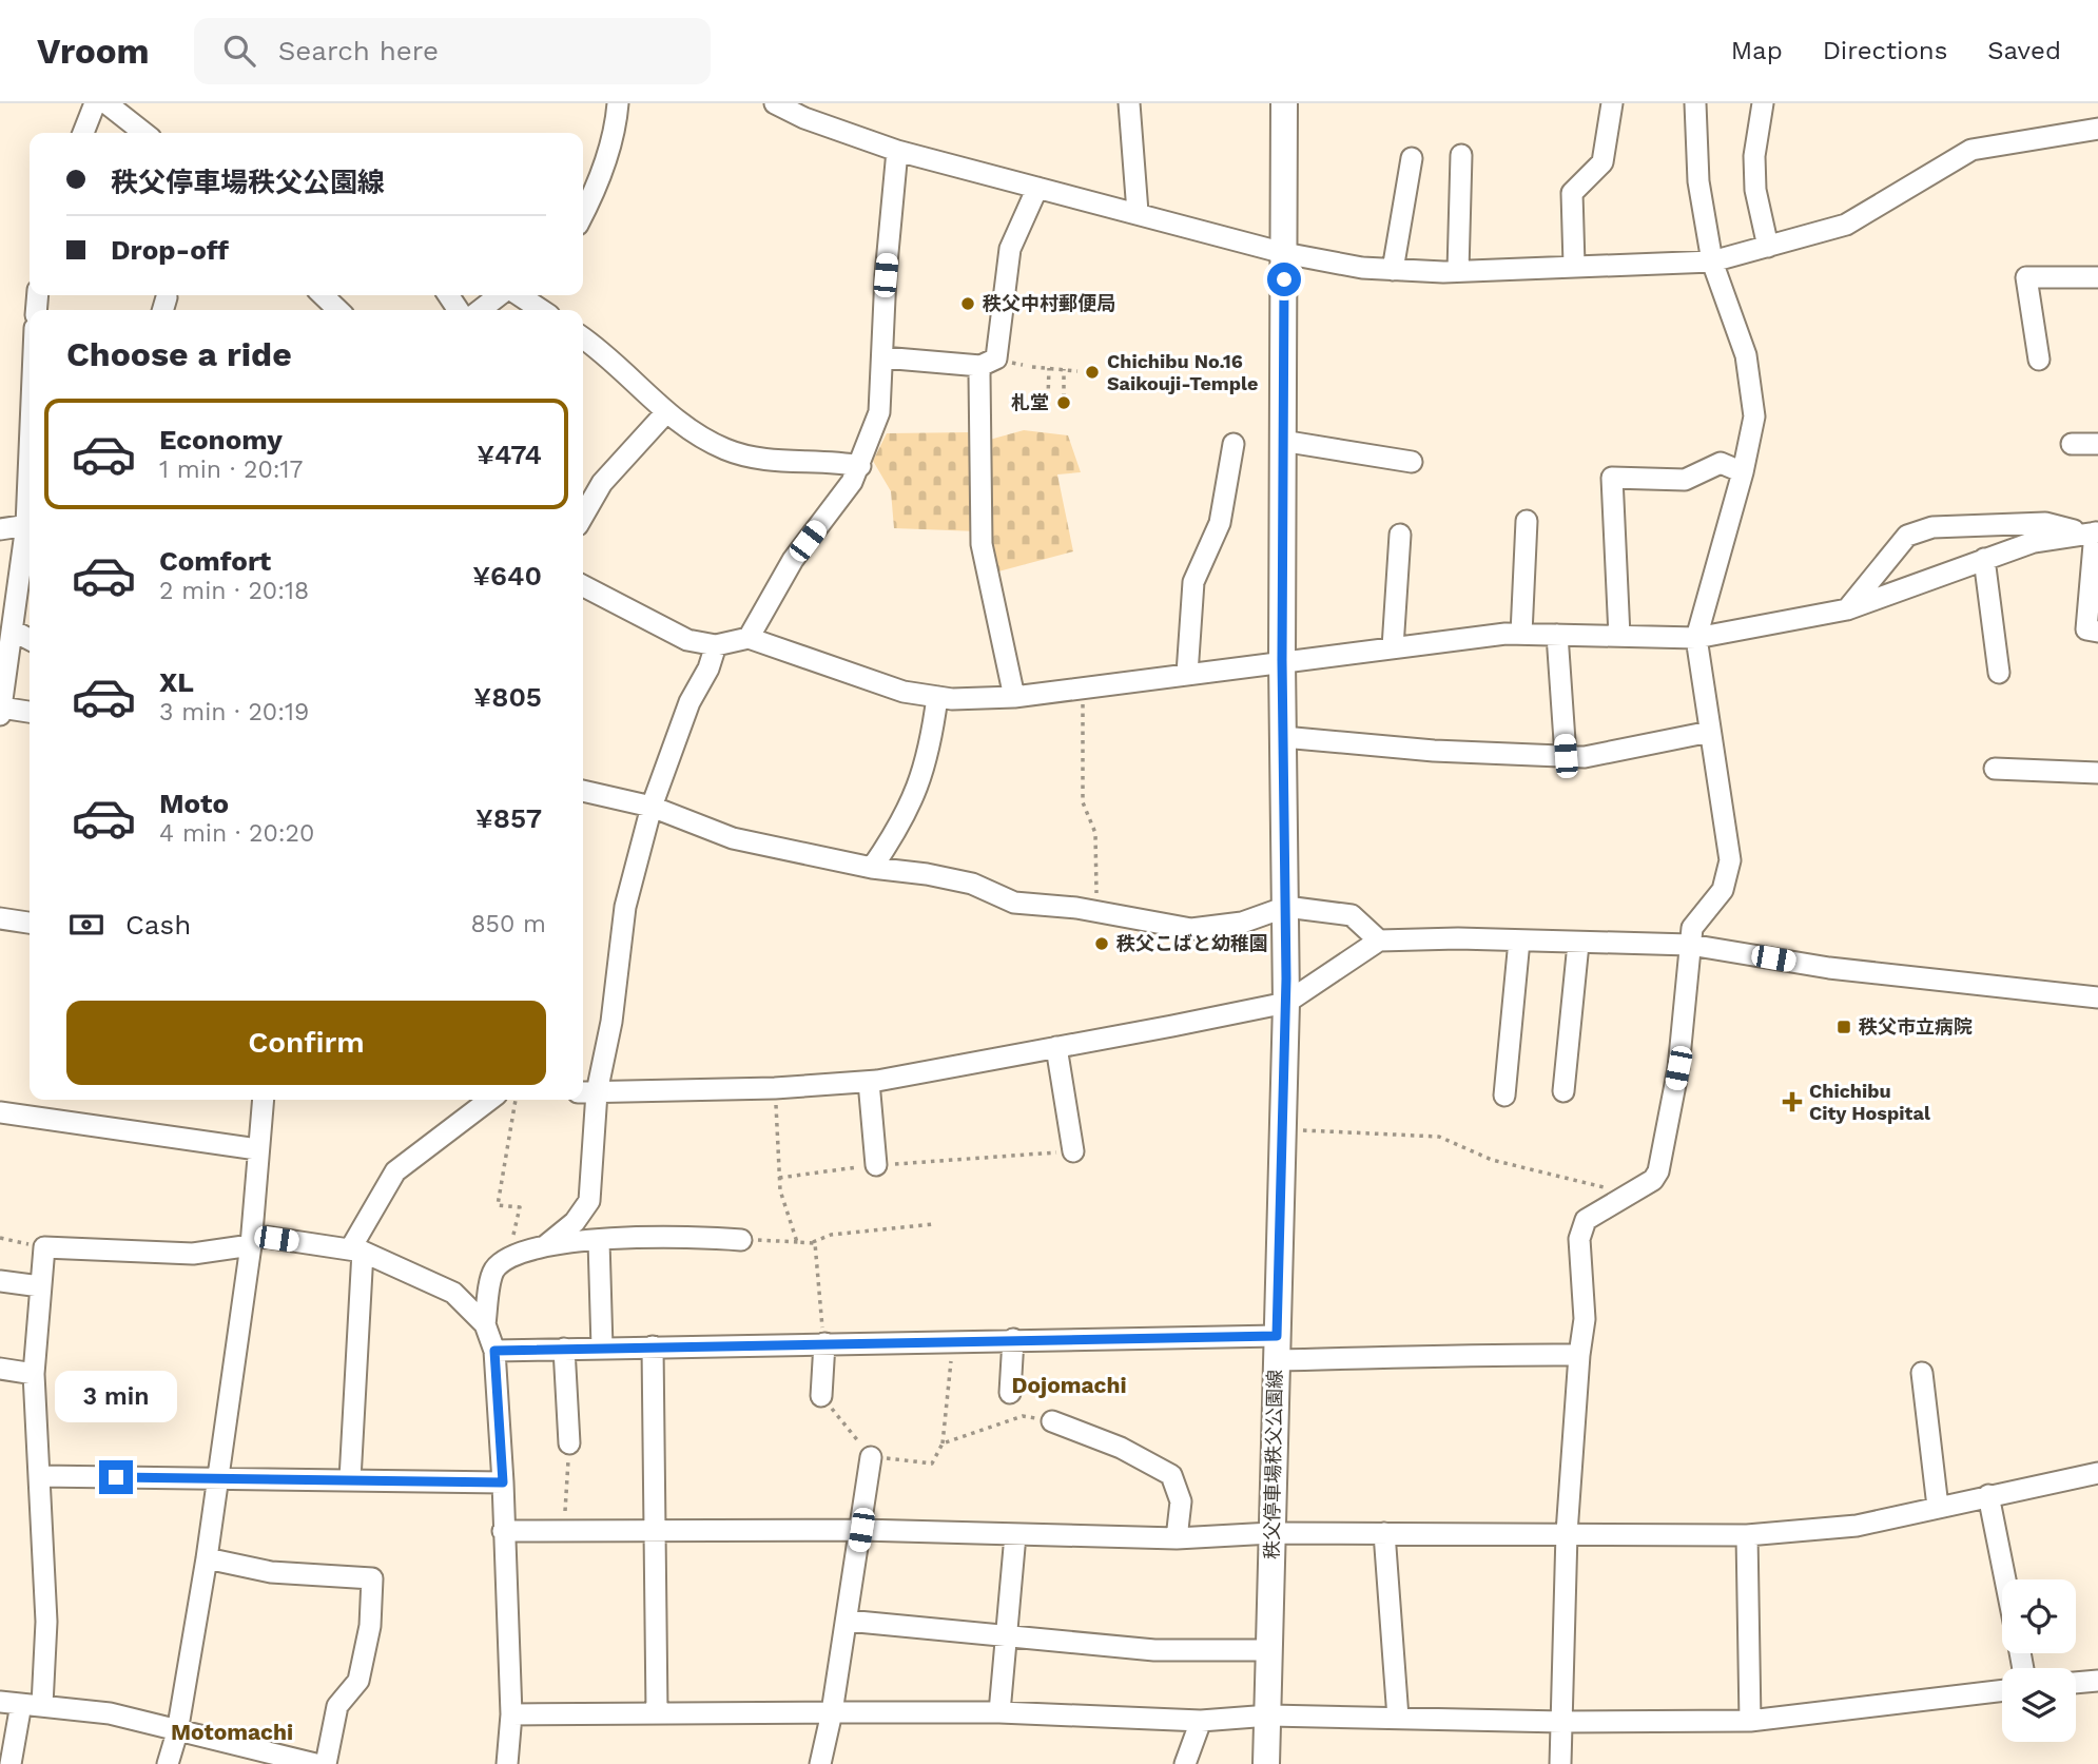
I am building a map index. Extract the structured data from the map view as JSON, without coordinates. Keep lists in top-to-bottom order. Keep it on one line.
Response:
{"streets":{"main road":["秩父停車場秩父公園線"]},"districts":["Dojomachi","Motomachi"],"places":{"other":["秩父中村郵便局","Chichibu No.16 Saikouji-Temple","札堂","秩父こばと幼稚園"],"transit":["秩父市立病院"],"health":["Chichibu City Hospital"]},"page":{"header":"Vroom","search":"Search here","nav":["Map","Directions","Saved"],"banner":["秩父停車場秩父公園線","Drop-off"],"heading":"Choose a ride","list":[{"name":"Economy","note":"1 min · 20:17","value":"¥474"},{"name":"Comfort","note":"2 min · 20:18","value":"¥640"},{"name":"XL","note":"3 min · 20:19","value":"¥805"},{"name":"Moto","note":"4 min · 20:20","value":"¥857"}],"pay":["Cash","850 m"],"buttons":"Confirm","bubble":"3 min"}}
